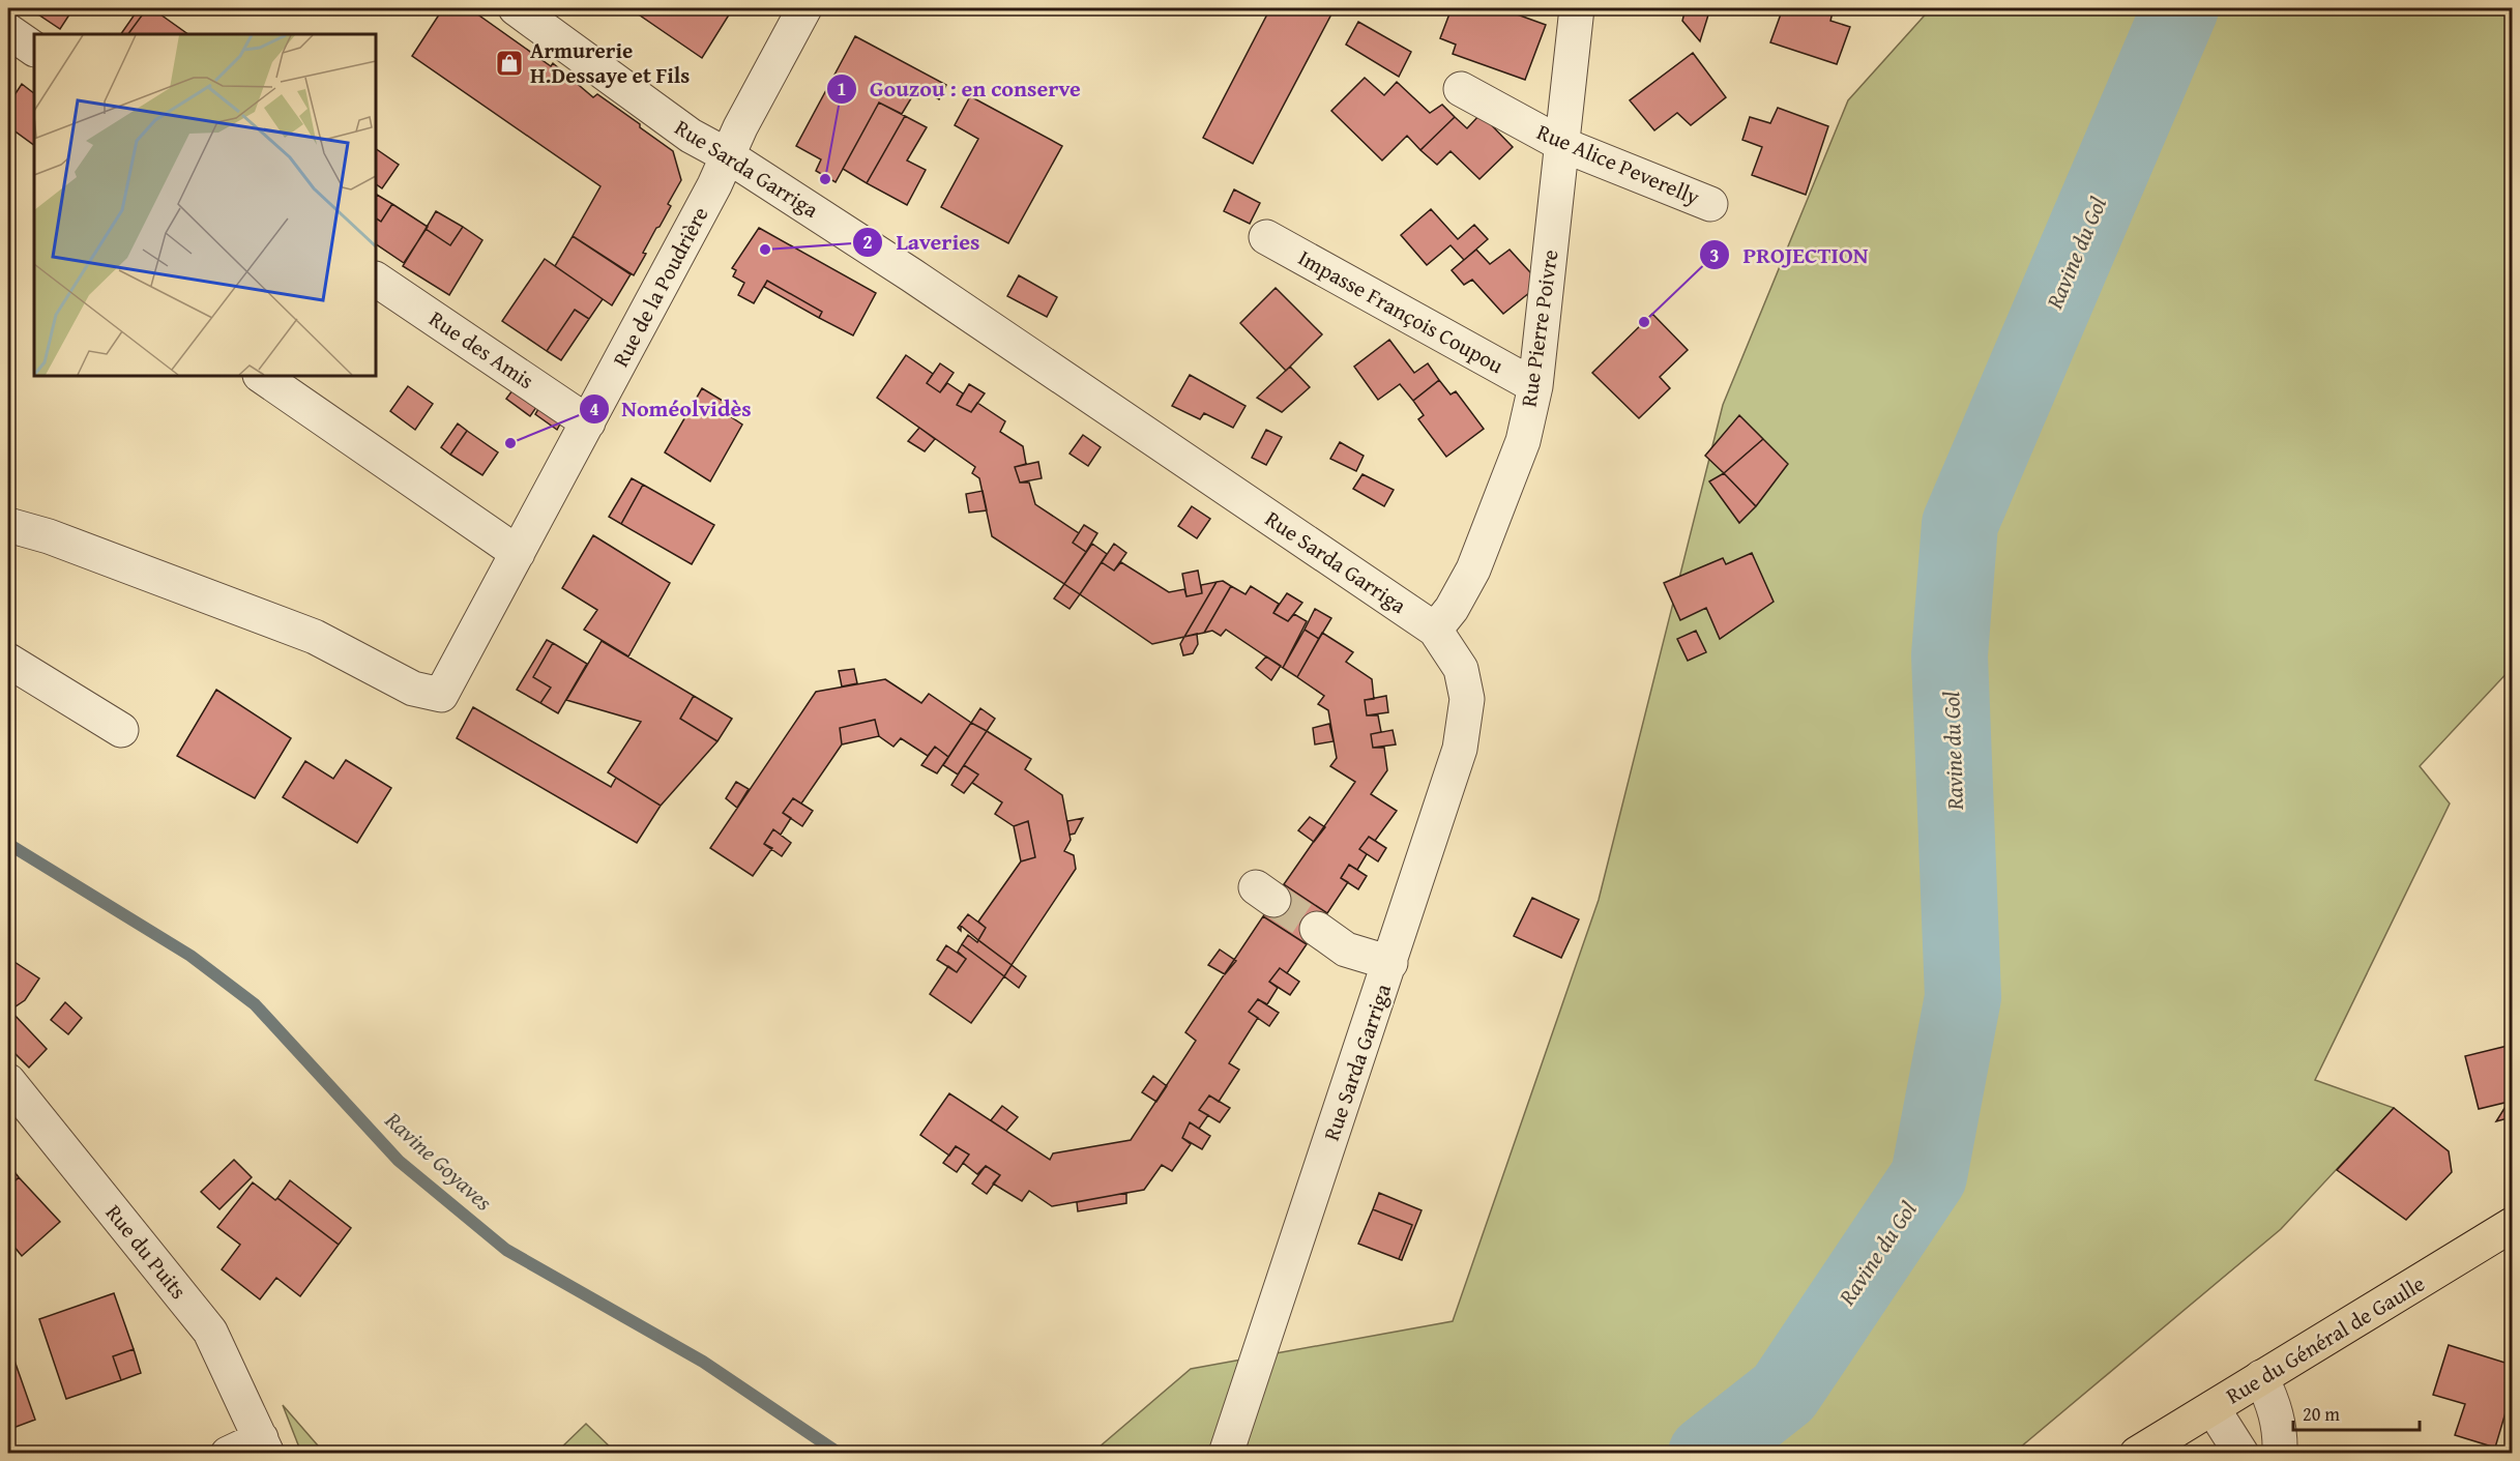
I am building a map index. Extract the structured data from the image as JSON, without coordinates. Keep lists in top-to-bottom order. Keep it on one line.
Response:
{"streets":{"main road":["Rue du Général de Gaulle"],"street":["Rue Alice Peverelly","Rue Sarda Garriga","Rue de la Poudrière","Impasse François Coupou","Rue Pierre Poivre","Rue des Amis","Rue du Puits"]},"crossings":[["Rue Alice Peverelly","Rue Pierre Poivre"],["Rue Sarda Garriga","Rue de la Poudrière"],["Rue Sarda Garriga","Rue Pierre Poivre"],["Rue de la Poudrière","Rue des Amis"],["Impasse François Coupou","Rue Pierre Poivre"]],"water":["Ravine du Gol","Ravine Goyaves"],"places":{"shop":["Armurerie H.Dessaye et Fils"],"other":["Gouzou : en conserve","Laveries","PROJECTION","Noméolvidès"]},"scale_bar":"20 m"}
